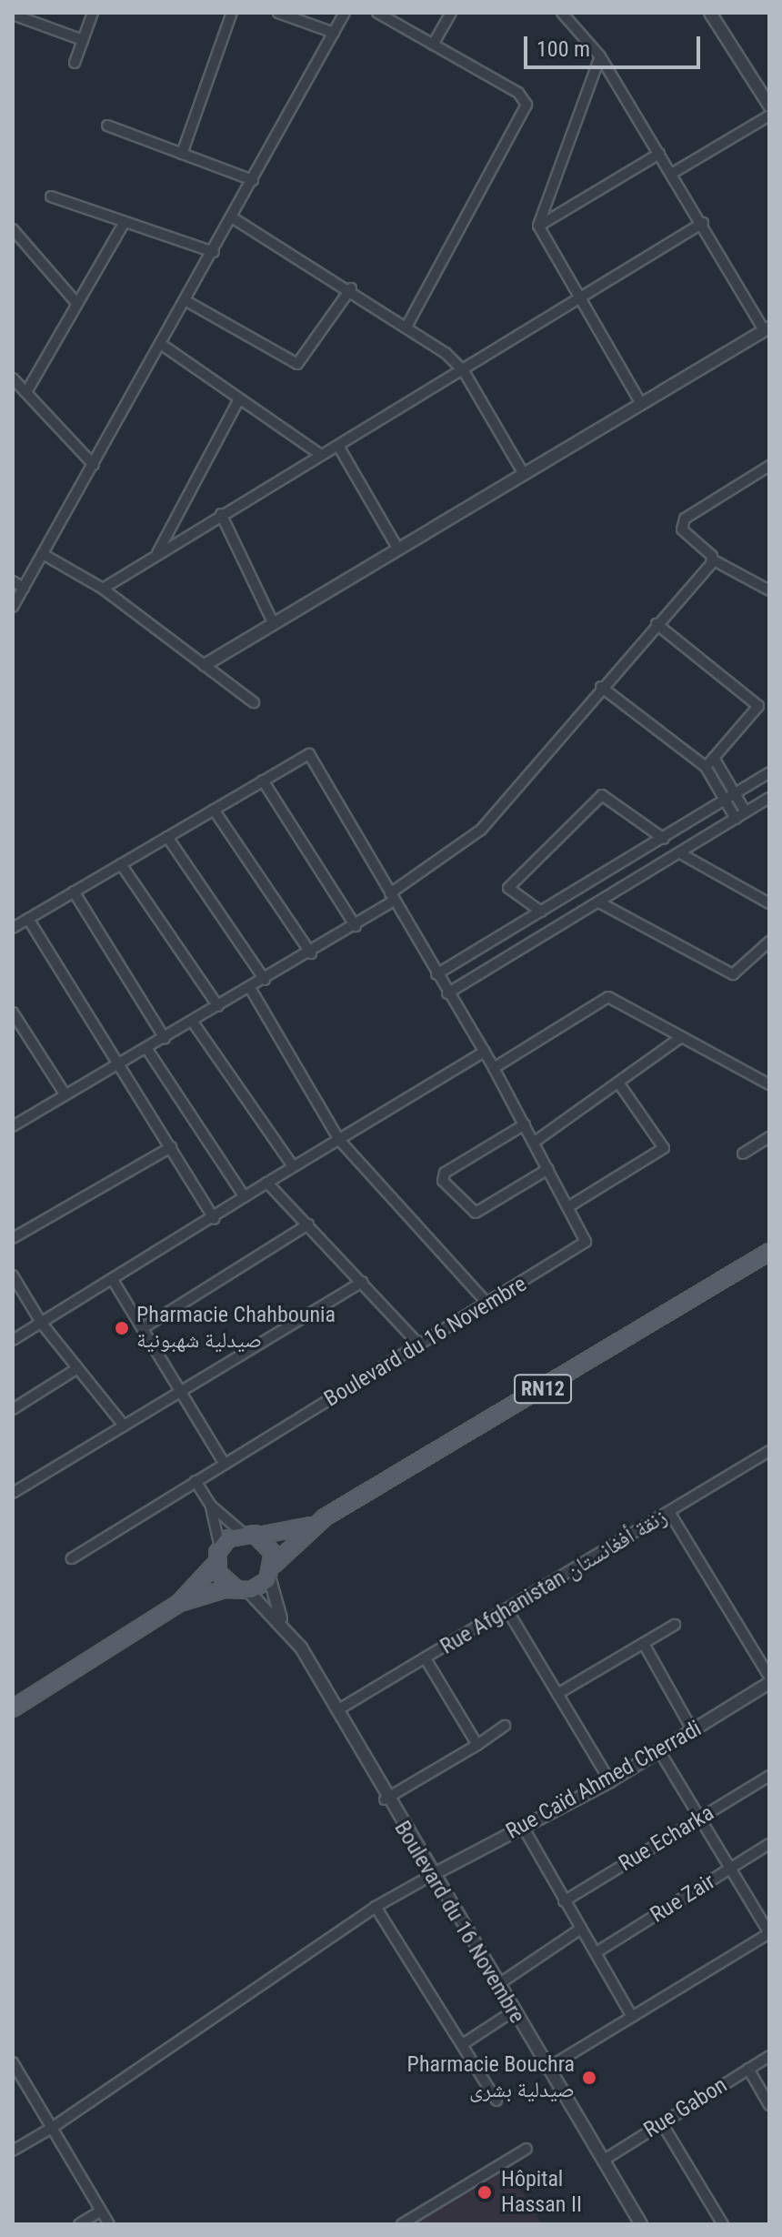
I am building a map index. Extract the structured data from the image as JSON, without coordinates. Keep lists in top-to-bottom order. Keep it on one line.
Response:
{"streets":{"main road":["RN12"],"street":["Boulevard du 16 Novembre","Rue Afghanistan زنقة أفغانستان","Rue Caïd Ahmed Cherradi","Rue Echarka","Rue Zair","Rue Gabon"]},"crossings":[["Boulevard du 16 Novembre","RN12"],["Boulevard du 16 Novembre","Rue Afghanistan زنقة أفغانستان"],["Boulevard du 16 Novembre","Rue Caïd Ahmed Cherradi"],["Boulevard du 16 Novembre","Rue Gabon"]],"places":["Pharmacie Chahbounia صيدلية شهبونية","Pharmacie Bouchra صيدلية بشرى","Hôpital Hassan II"],"scale_bar":"100 m"}
